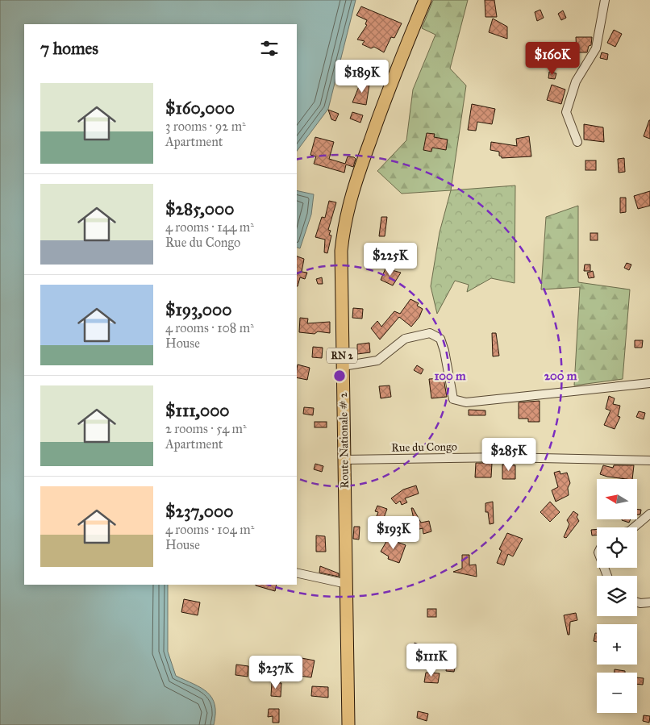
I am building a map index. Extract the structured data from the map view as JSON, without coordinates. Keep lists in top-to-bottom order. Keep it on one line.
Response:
{"streets":{"main road":["RN 2","Route Nationale # 2"],"street":["Rue du Congo"]},"crossings":[["Route Nationale # 2","Rue du Congo"]],"north":"left","page":{"heading":"7 homes","price":["$160K","$189K","$225K","$285K","$193K","$111K","$237K"],"list":[{"name":"$160,000","note":"3 rooms · 92 m² · Apartment"},{"name":"$285,000","note":"4 rooms · 144 m² · Rue du Congo"},{"name":"$193,000","note":"4 rooms · 108 m² · House"},{"name":"$111,000","note":"2 rooms · 54 m² · Apartment"},{"name":"$237,000","note":"4 rooms · 104 m² · House"}],"map_buttons":["+","−"]},"rings":["100 m","200 m"]}
